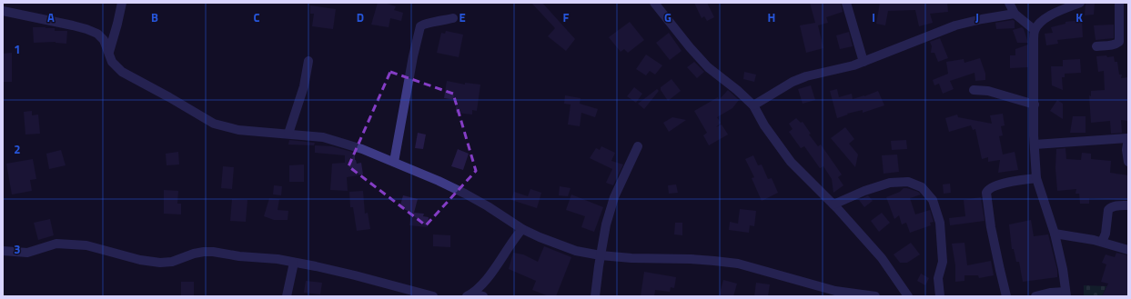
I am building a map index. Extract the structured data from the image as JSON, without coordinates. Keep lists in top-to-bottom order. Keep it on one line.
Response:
{"grid":{"columns":["A","B","C","D","E","F","G","H","I","J","K"],"rows":["1","2","3"]}}
